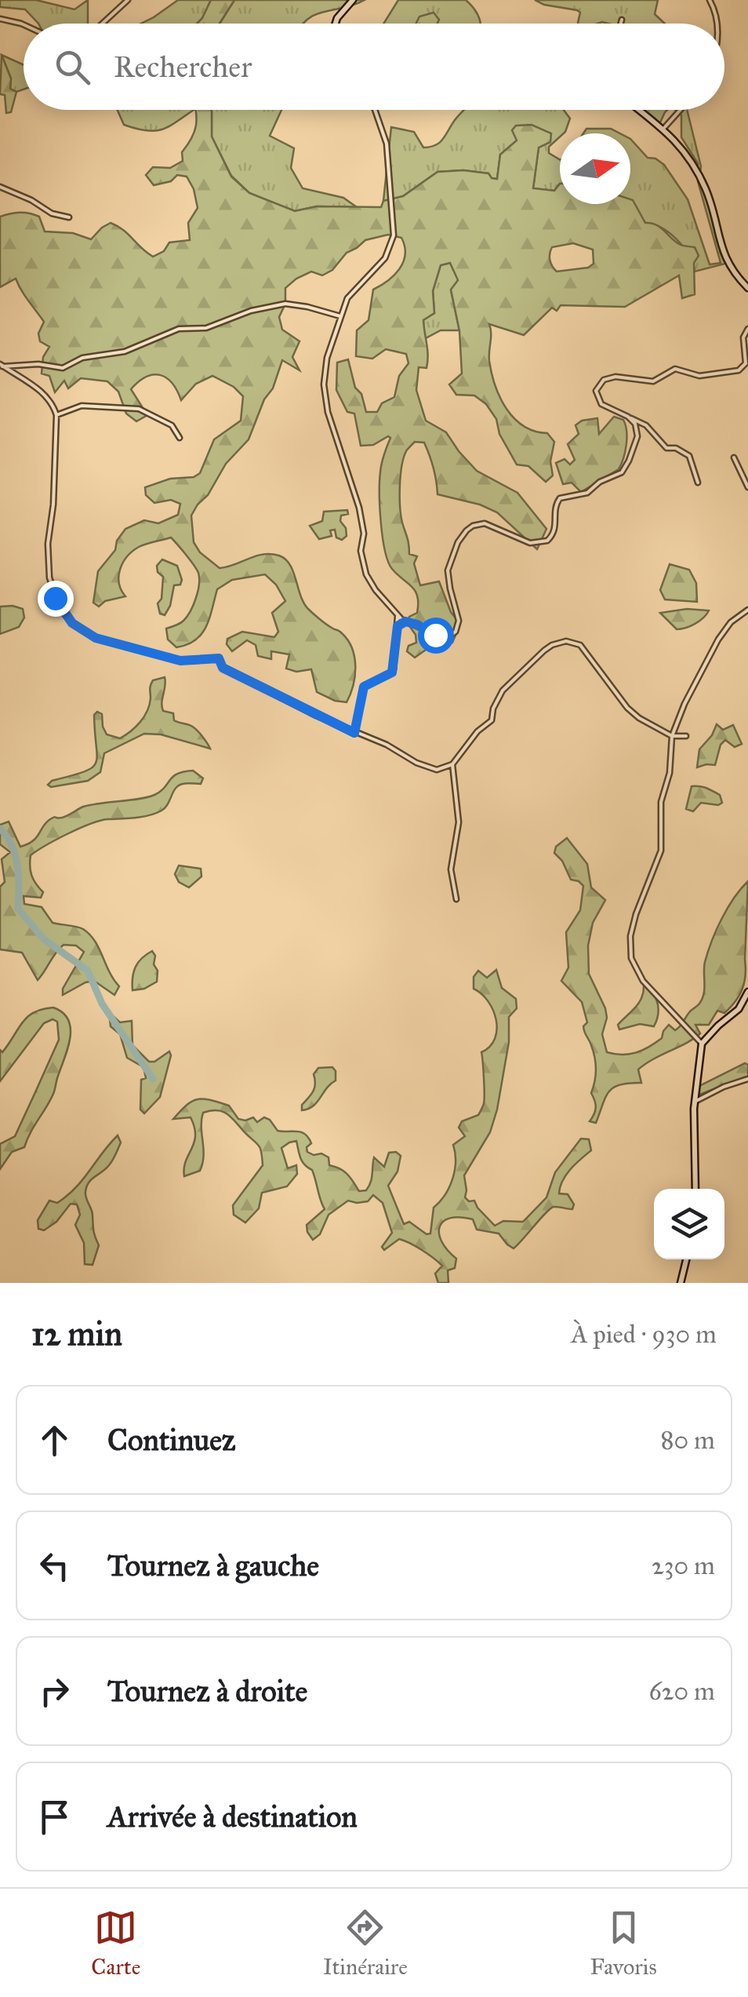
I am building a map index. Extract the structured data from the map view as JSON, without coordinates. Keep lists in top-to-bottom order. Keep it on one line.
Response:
{"north":"right","page":{"search":"Rechercher","heading":["12 min","À pied · 930 m"],"list":[["Continuez","80 m"],["Tournez à gauche","230 m"],["Tournez à droite","620 m"],"Arrivée à destination"],"nav":["Carte","Itinéraire","Favoris"]}}
